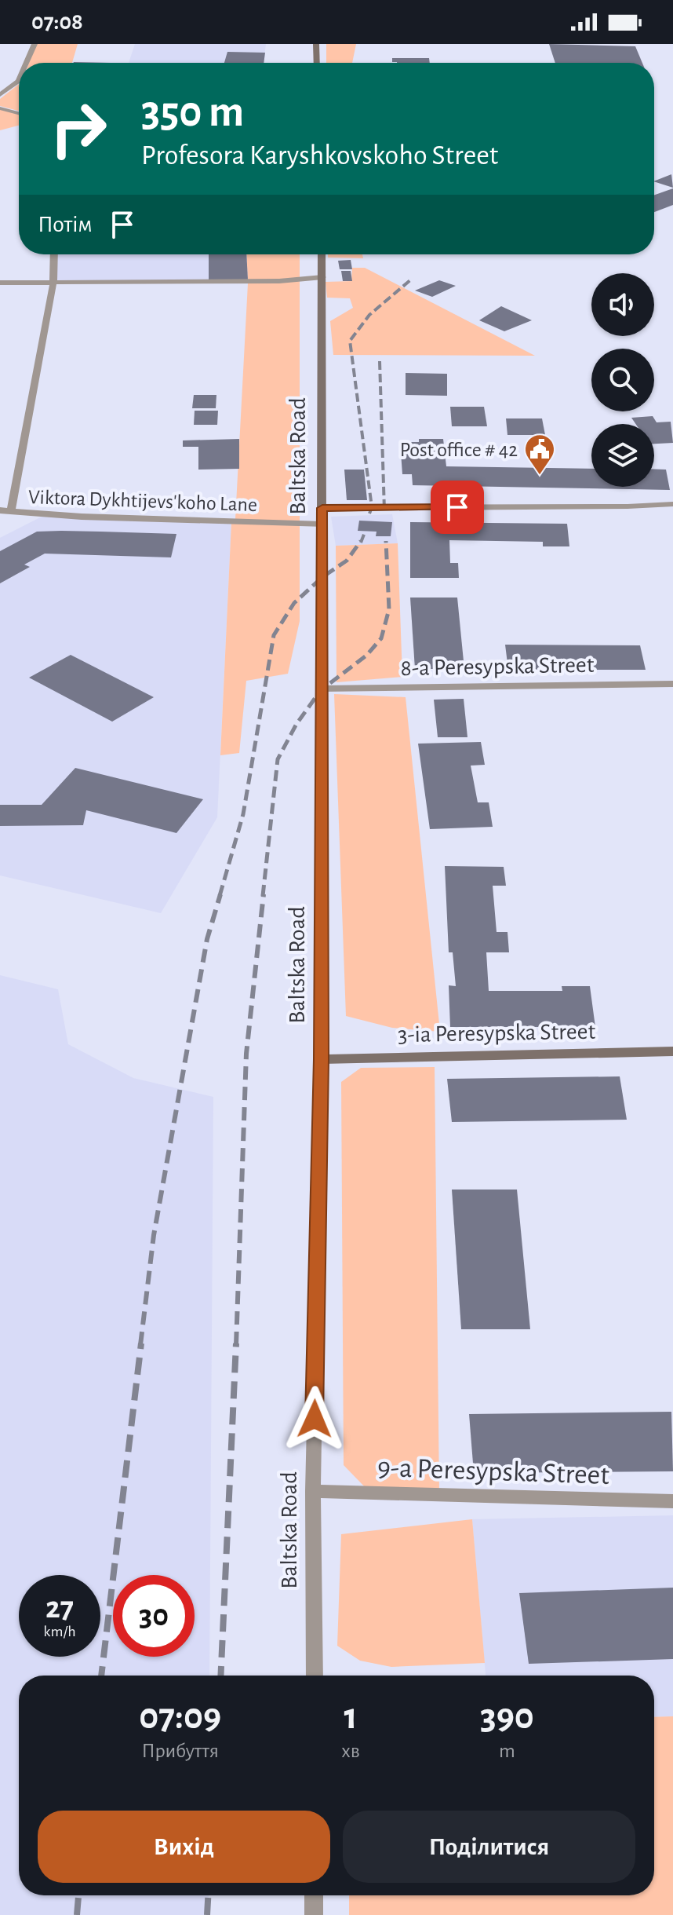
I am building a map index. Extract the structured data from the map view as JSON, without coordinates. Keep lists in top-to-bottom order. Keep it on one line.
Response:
{"streets":{"main road":["Baltska Road","3-ia Peresypska Street"],"street":["Viktora Dykhtijevs'koho Lane","8-a Peresypska Street","9-a Peresypska Street"]},"crossings":[["Baltska Road","Viktora Dykhtijevs'koho Lane"],["Baltska Road","8-a Peresypska Street"],["Baltska Road","3-ia Peresypska Street"],["Baltska Road","9-a Peresypska Street"]],"places":{"public building":["Post office # 42"]},"page":{"status":"07:08","turn":["350 m","Profesora Karyshkovskoho Street"],"then":"Потім","speed":"27 km/h","limit":"30","eta":["07:09","Прибуття","1","хв","390","m"],"buttons":["Вихід","Поділитися"]}}
